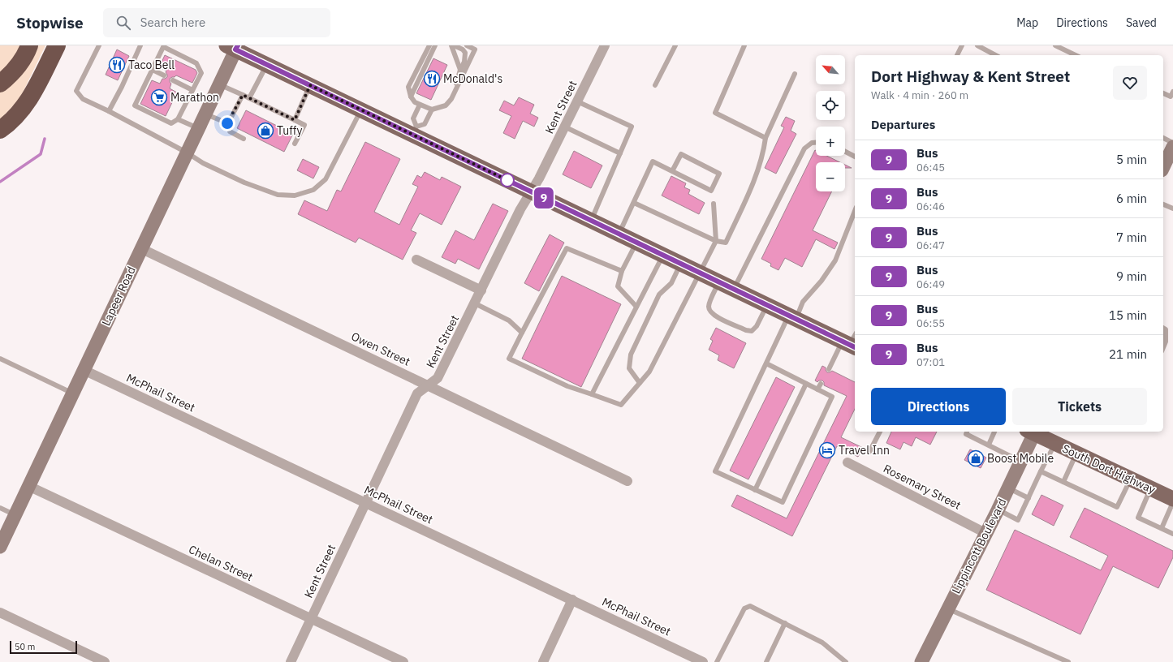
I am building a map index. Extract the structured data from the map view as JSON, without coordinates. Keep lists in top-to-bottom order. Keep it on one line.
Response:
{"streets":{"main road":["Lapeer Road","South Dort Highway","Lippincott Boulevard"],"street":["Kent Street","Owen Street","McPhail Street","Rosemary Street","Chelan Street"]},"crossings":[["Kent Street","Owen Street"],["Kent Street","McPhail Street"],["Kent Street","Chelan Street"],["Lapeer Road","Owen Street"],["Lapeer Road","McPhail Street"],["Lapeer Road","Chelan Street"],["Rosemary Street","Lippincott Boulevard"]],"places":{"restaurant":["Taco Bell","McDonald's"],"supermarket":["Marathon"],"shop":["Tuffy","Boost Mobile"],"hotel":["Travel Inn"]},"lines":["bus line 9"],"scale_bar":"50 m","north":"top left","page":{"header":"Stopwise","search":"Search here","nav":["Map","Directions","Saved"],"on_map":"9","map_buttons":["+","−"],"heading":[["Dort Highway & Kent Street","Walk · 4 min · 260 m"],"Departures"],"list":[{"mark":"9","name":"Bus","note":"06:45","value":"5 min"},{"mark":"9","name":"Bus","note":"06:46","value":"6 min"},{"mark":"9","name":"Bus","note":"06:47","value":"7 min"},{"mark":"9","name":"Bus","note":"06:49","value":"9 min"},{"mark":"9","name":"Bus","note":"06:55","value":"15 min"},{"mark":"9","name":"Bus","note":"07:01","value":"21 min"}],"buttons":["Directions","Tickets"],"scale":"50 m"}}
